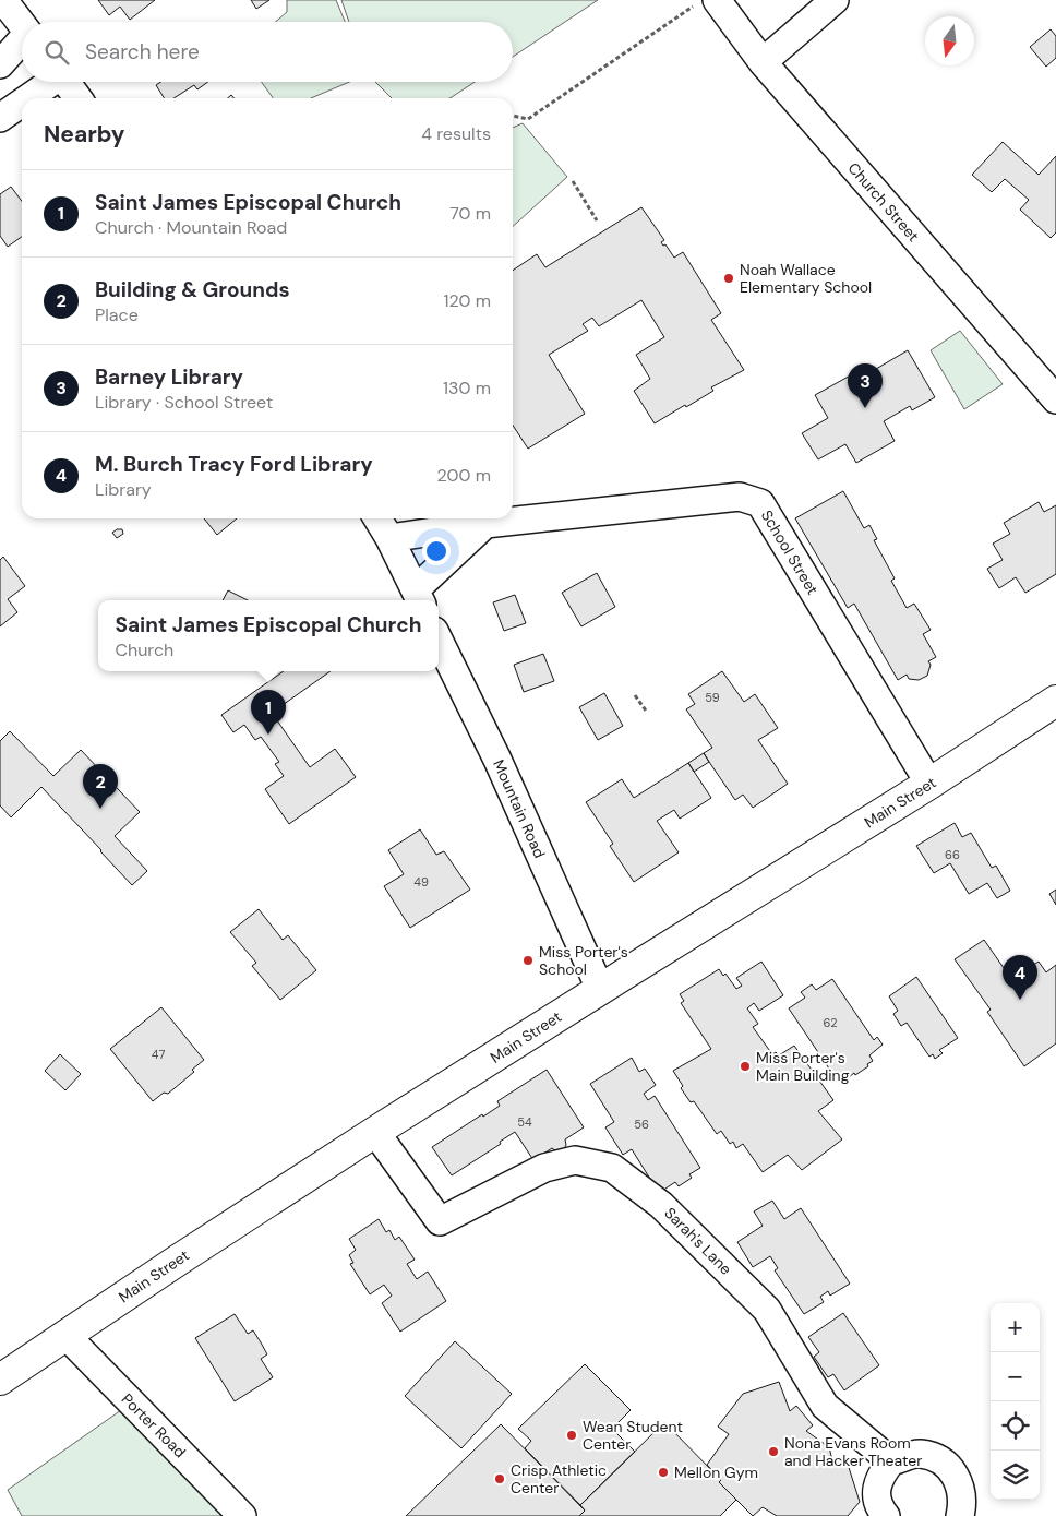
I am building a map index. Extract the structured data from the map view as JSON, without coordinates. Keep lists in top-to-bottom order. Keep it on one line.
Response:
{"streets":{"highway":["Main Street"],"street":["Church Street","School Street","Mountain Road","Sarah's Lane","Porter Road"]},"crossings":[["School Street","Main Street"],["Main Street","Mountain Road"],["Main Street","Sarah's Lane"],["Main Street","Porter Road"]],"places":["Noah Wallace Elementary School","Miss Porter's School","Miss Porter's Main Building","Wean Student Center","Nona Evans Room and Hacker Theater","Mellon Gym","Crisp Athletic Center"],"house_numbers":["59","66","49","62","47","54","56"],"north":"bottom","page":{"search":"Search here","heading":["Nearby","4 results"],"list":[{"mark":"1","name":"Saint James Episcopal Church","note":"Church · Mountain Road","value":"70 m"},{"mark":"2","name":"Building & Grounds","note":"Place","value":"120 m"},{"mark":"3","name":"Barney Library","note":"Library · School Street","value":"130 m"},{"mark":"4","name":"M. Burch Tracy Ford Library","note":"Library","value":"200 m"}],"pins":["3","1","2","4"],"popup":["Saint James Episcopal Church","Church"],"map_buttons":["+","−"]}}
